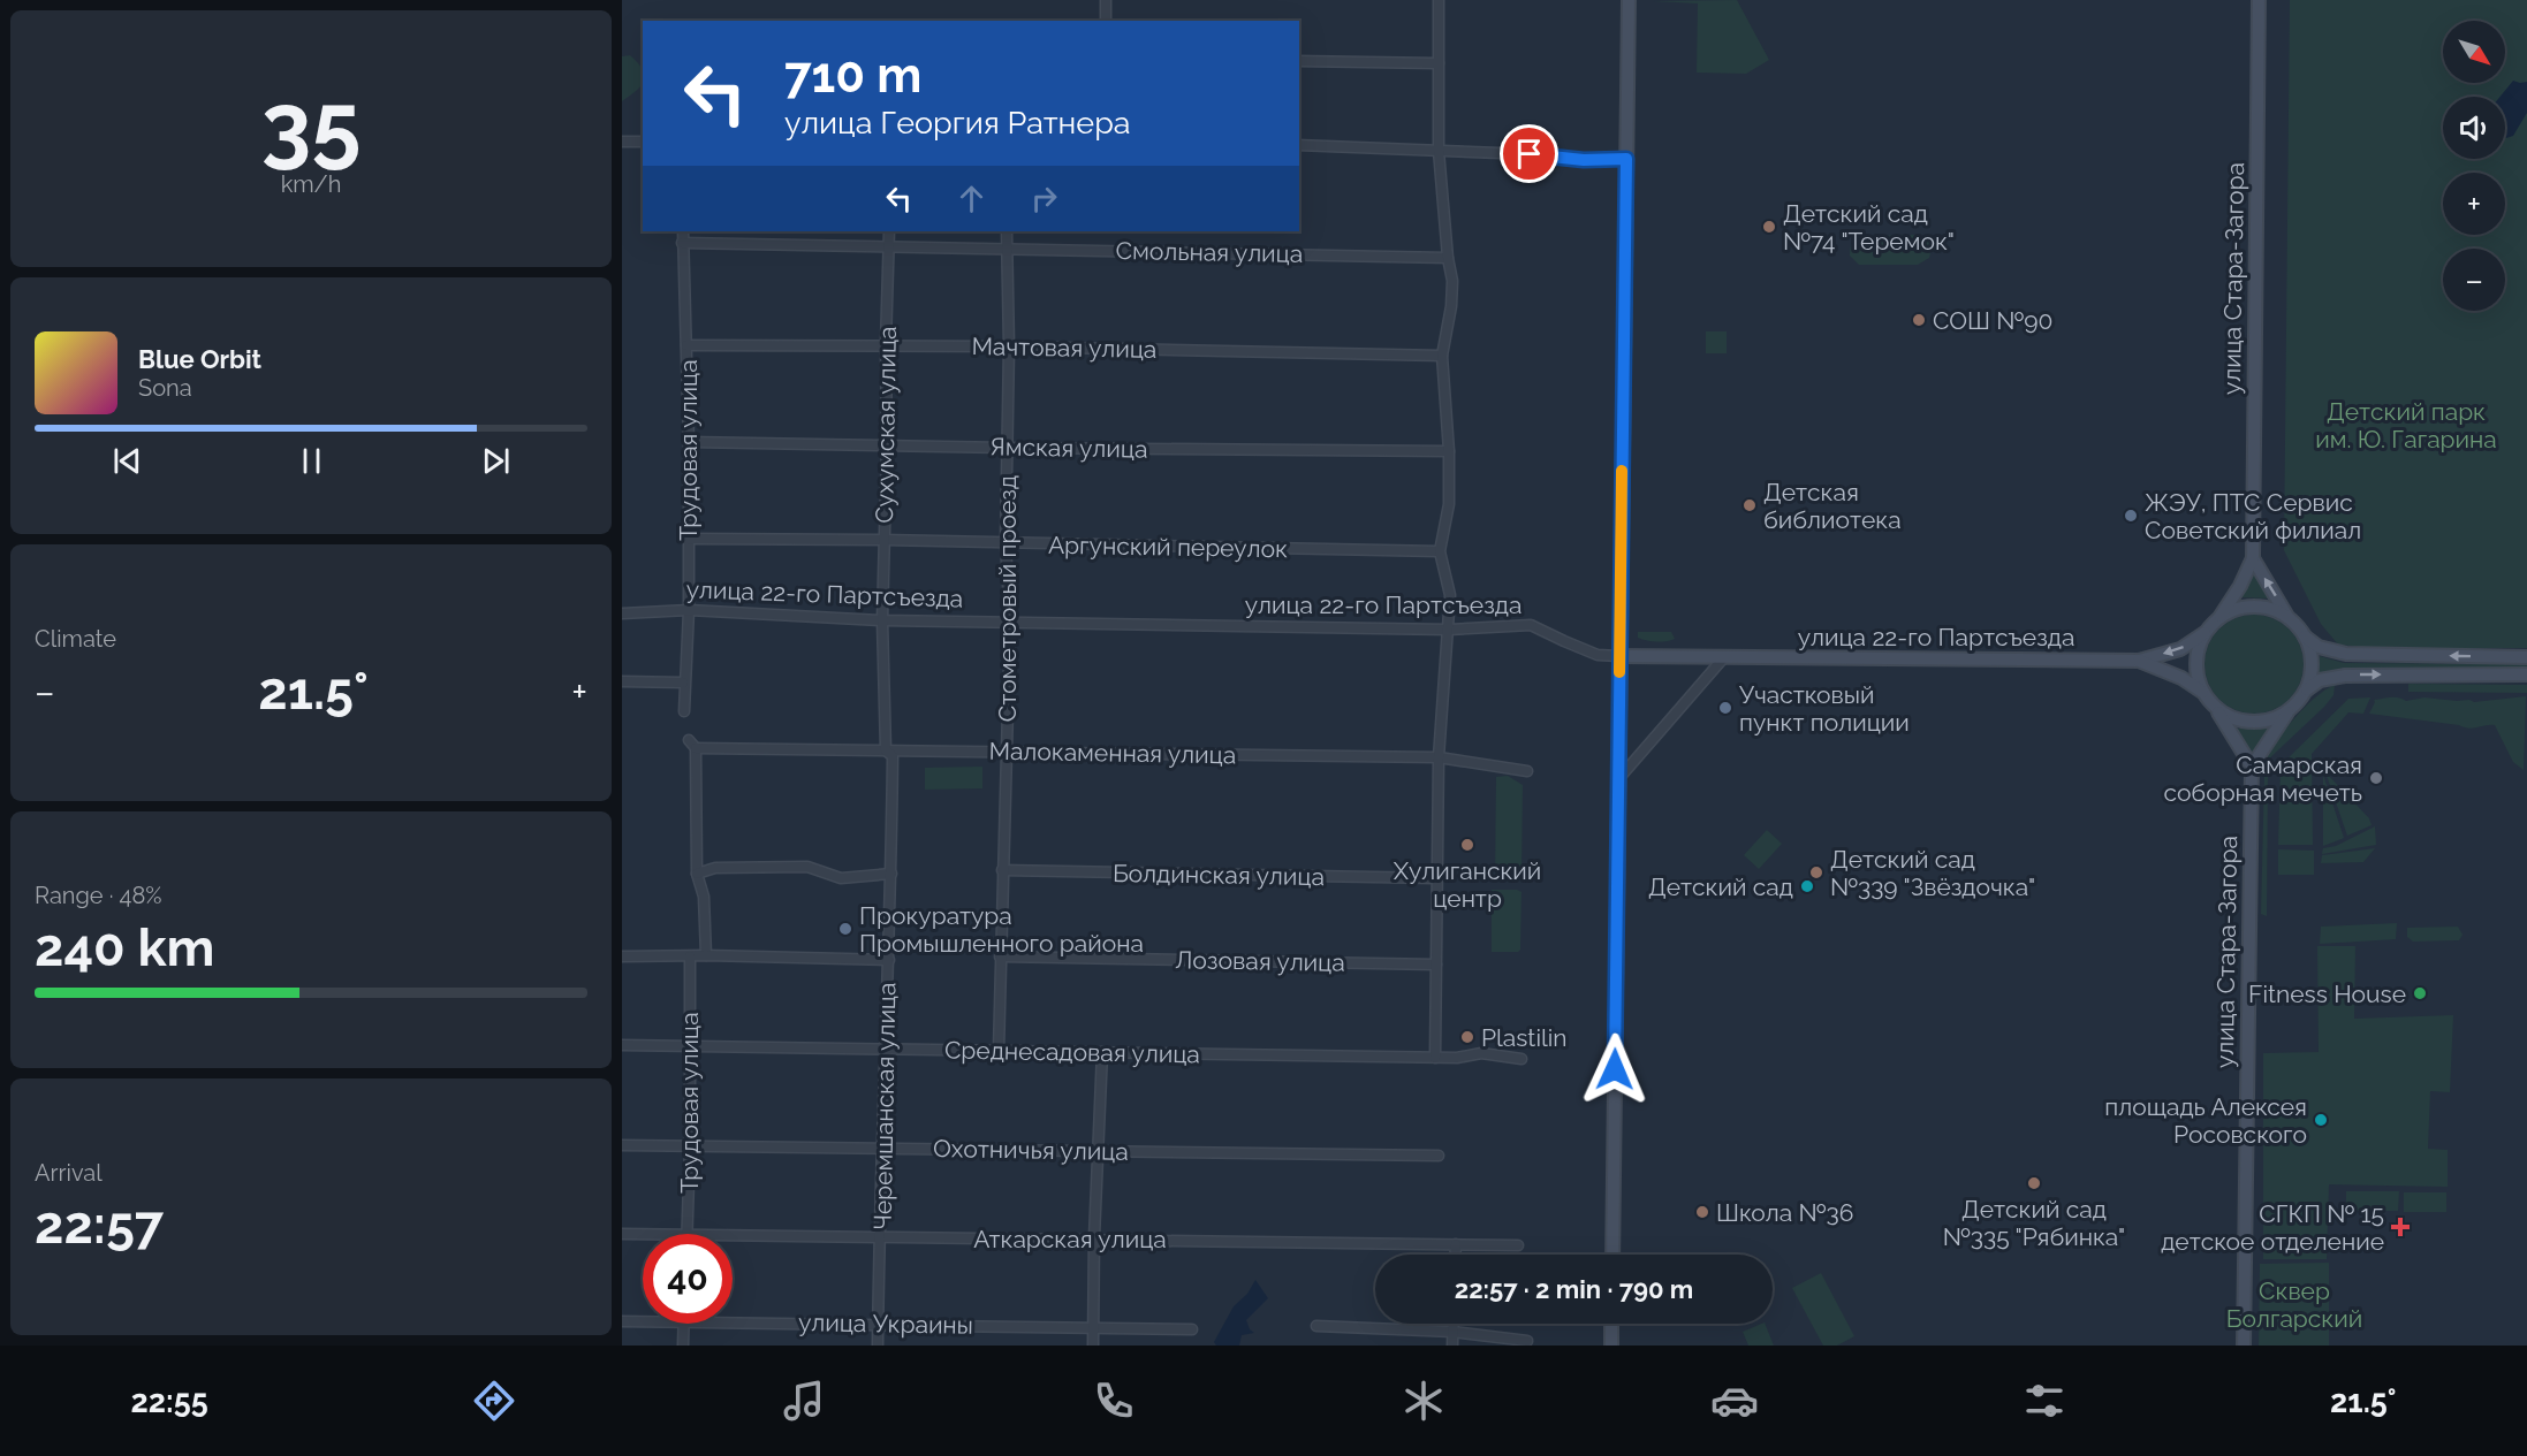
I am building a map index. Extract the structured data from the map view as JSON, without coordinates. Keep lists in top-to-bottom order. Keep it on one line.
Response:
{"streets":{"street":["Смольная улица","улица Стара-Загора","Мачтовая улица","Сухумская улица","Ямская улица","Трудовая улица","Аргунский переулок","улица 22-го Партсъезда","Стометровый проезд","Малокаменная улица","Болдинская улица","Лозовая улица","Среднесадовая улица","Черемшанская улица","Охотничья улица","Аткарская улица","улица Украины"]},"crossings":[["Смольная улица","Сухумская улица"],["Смольная улица","Трудовая улица"],["Смольная улица","Стометровый проезд"],["улица Стара-Загора","улица 22-го Партсъезда"],["Мачтовая улица","Сухумская улица"],["Мачтовая улица","Трудовая улица"],["Мачтовая улица","Стометровый проезд"],["Сухумская улица","Ямская улица"],["Сухумская улица","Аргунский переулок"],["Сухумская улица","улица 22-го Партсъезда"],["Сухумская улица","Черемшанская улица"],["Ямская улица","Трудовая улица"],["Ямская улица","Стометровый проезд"],["Трудовая улица","Аргунский переулок"],["Трудовая улица","улица 22-го Партсъезда"],["Трудовая улица","Среднесадовая улица"],["Трудовая улица","Охотничья улица"],["Аргунский переулок","Стометровый проезд"],["улица 22-го Партсъезда","Стометровый проезд"],["улица 22-го Партсъезда","Черемшанская улица"],["Стометровый проезд","Малокаменная улица"],["Стометровый проезд","Болдинская улица"],["Стометровый проезд","Лозовая улица"],["Стометровый проезд","Среднесадовая улица"],["Малокаменная улица","Черемшанская улица"],["Среднесадовая улица","Черемшанская улица"],["Черемшанская улица","Охотничья улица"],["Черемшанская улица","Аткарская улица"],["Черемшанская улица","улица Украины"]],"parks":["Детский парк им. Ю. Гагарина","Сквер Болгарский"],"places":{"other":["Детский сад №74 \"Теремок\"","СОШ №90","Детская библиотека","ЖЭУ, ПТС Сервис Советский филиал","Участковый пункт полиции","Самарская соборная мечеть","Хулиганский центр","Детский сад №339 \"Звёздочка\"","Детский сад","Прокуратура Промышленного района","Fitness House","Plastilin","площадь Алексея Росовского","Детский сад №335 \"Рябинка\"","Школа №36"],"health":["СГКП № 15 детское отделение"]},"north":"bottom right","page":{"tile":[["35","km/h"],"Climate",["Range · 48%","240 km"],["Arrival","22:57"]],"map_buttons":["+","−"],"turn":["710 m","улица Георгия Ратнера"],"song":["Blue Orbit","Sona"],"heat":["−","21.5°","+"],"limit":"40","trip":"22:57 · 2 min · 790 m","tabs":["22:55","21.5°"]}}
